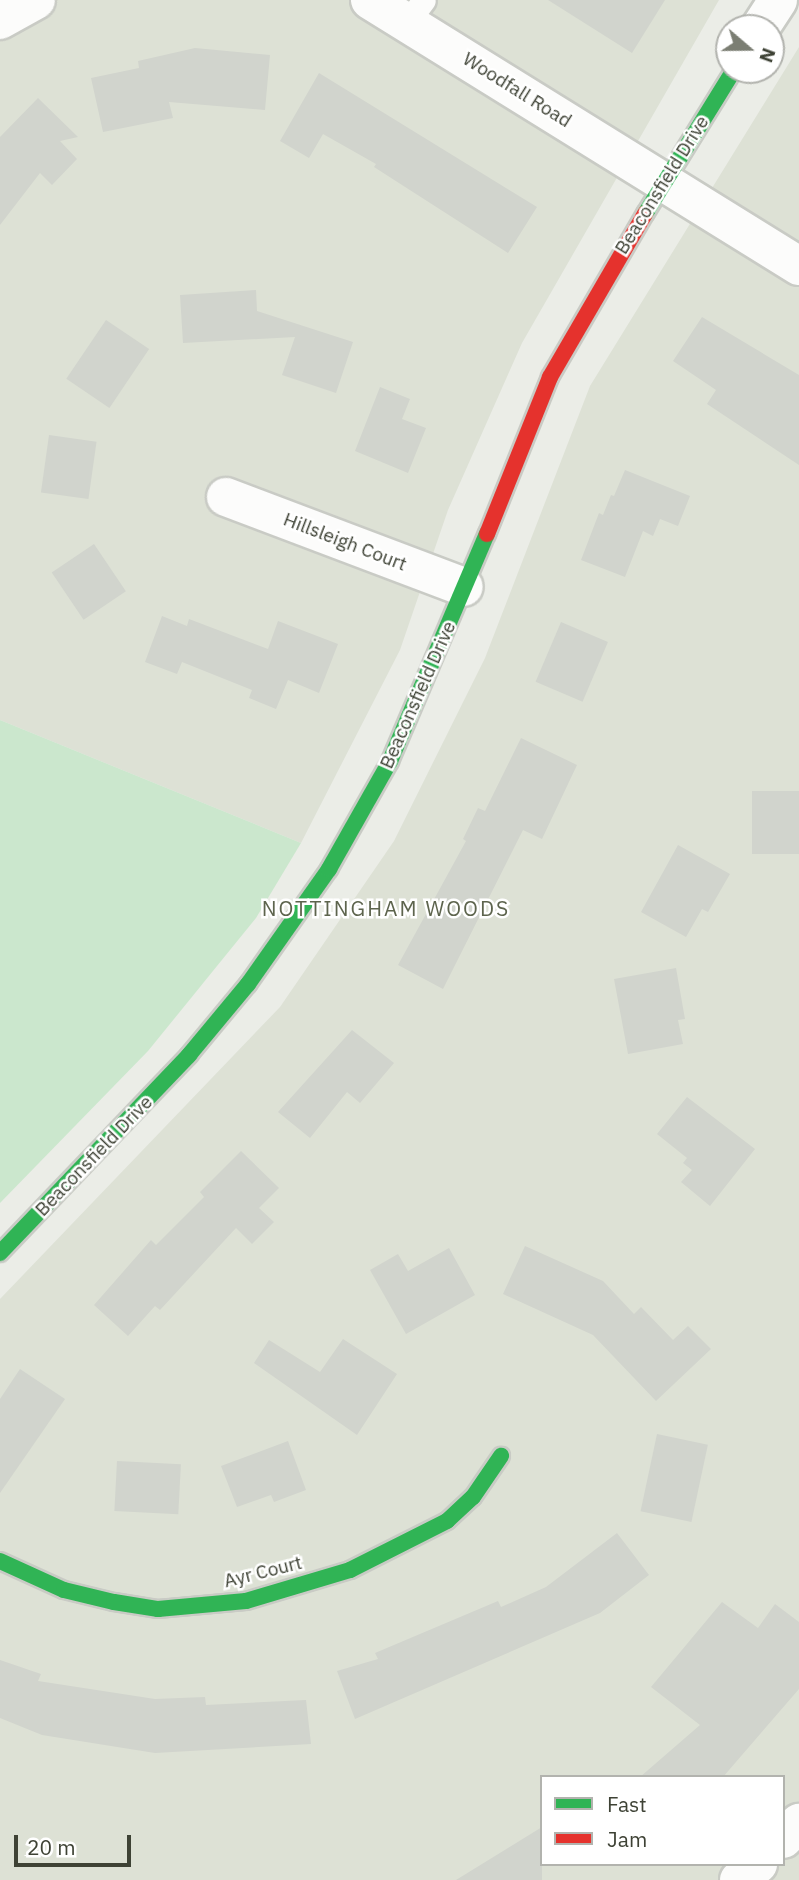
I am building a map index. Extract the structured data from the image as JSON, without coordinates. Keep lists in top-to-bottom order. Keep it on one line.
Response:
{"streets":{"street":["Woodfall Road","Beaconsfield Drive","Hillsleigh Court","Ayr Court"]},"crossings":[["Woodfall Road","Beaconsfield Drive"],["Beaconsfield Drive","Hillsleigh Court"]],"districts":["NOTTINGHAM WOODS"],"legend":["Fast","Jam"],"scale_bar":"20 m","north":"right"}
